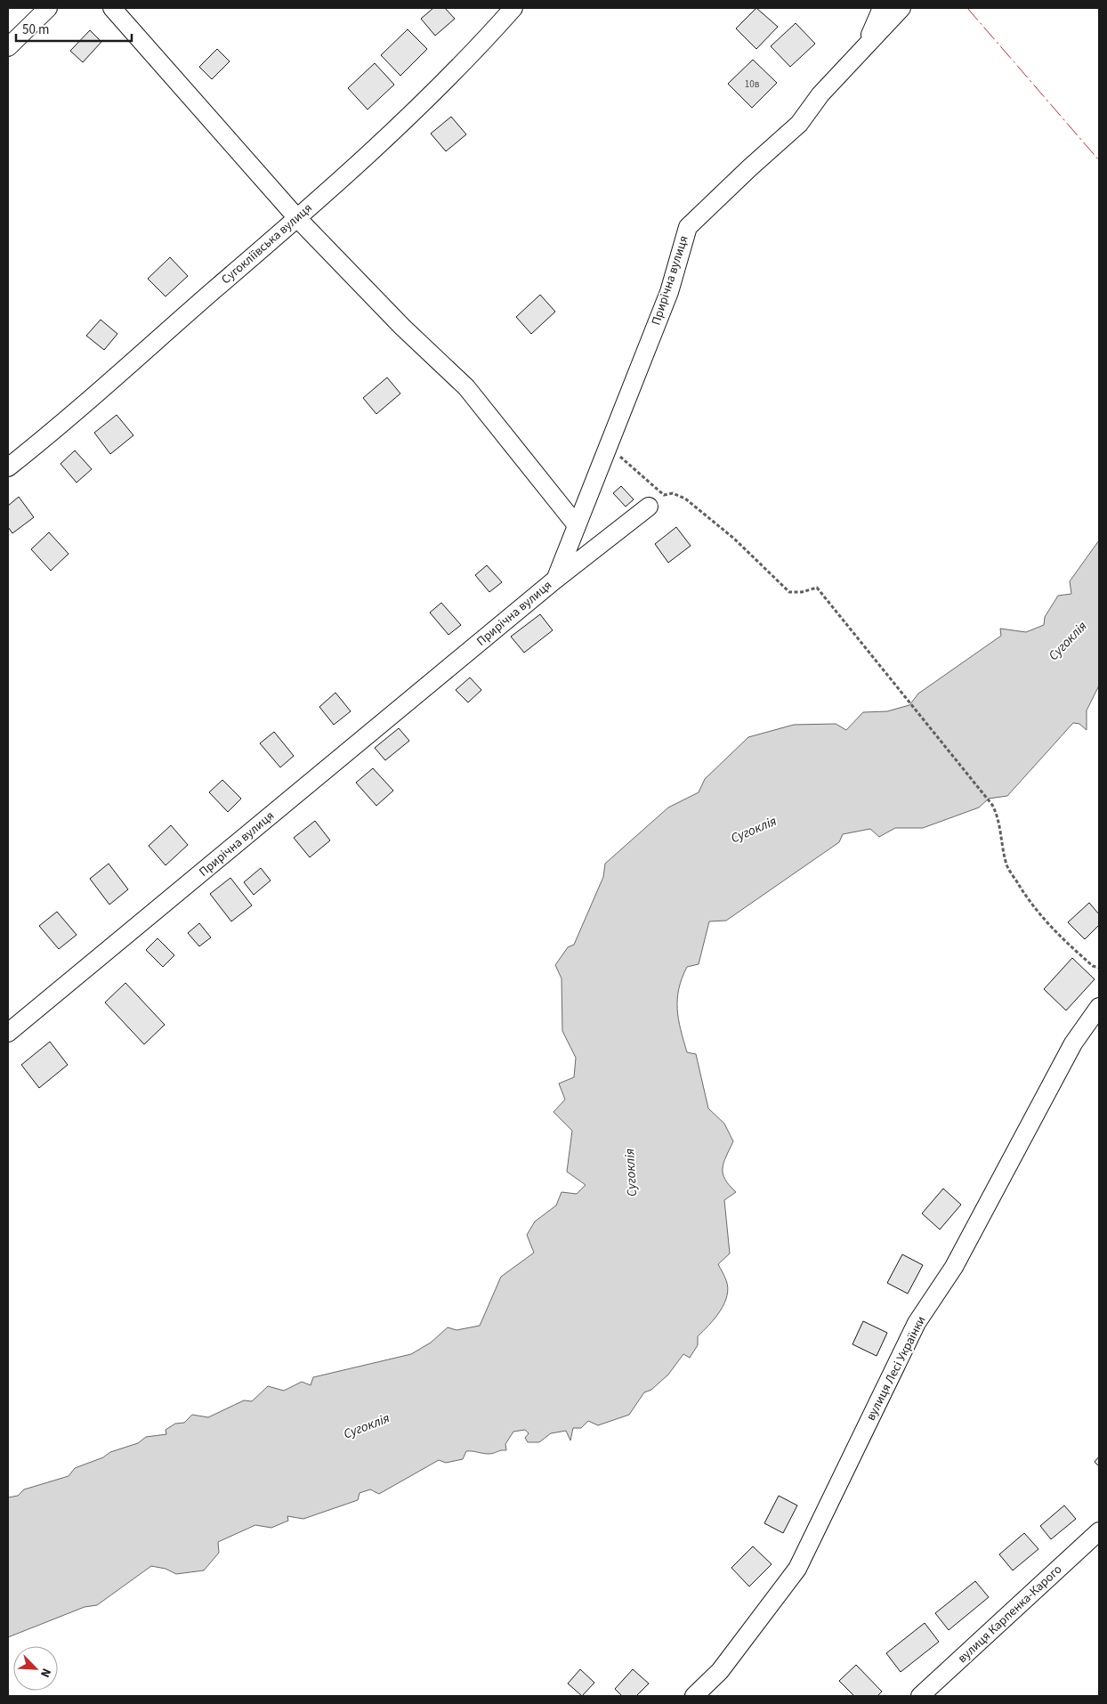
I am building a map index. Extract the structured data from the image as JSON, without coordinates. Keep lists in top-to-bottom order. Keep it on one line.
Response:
{"streets":{"street":["Сугокліївська вулиця","Прирічна вулиця","вулиця Лесі Українки","вулиця Карпенка-Карого"]},"water":["Сугоклія"],"house_numbers":["10в"],"scale_bar":"50 m","north":"bottom right"}
